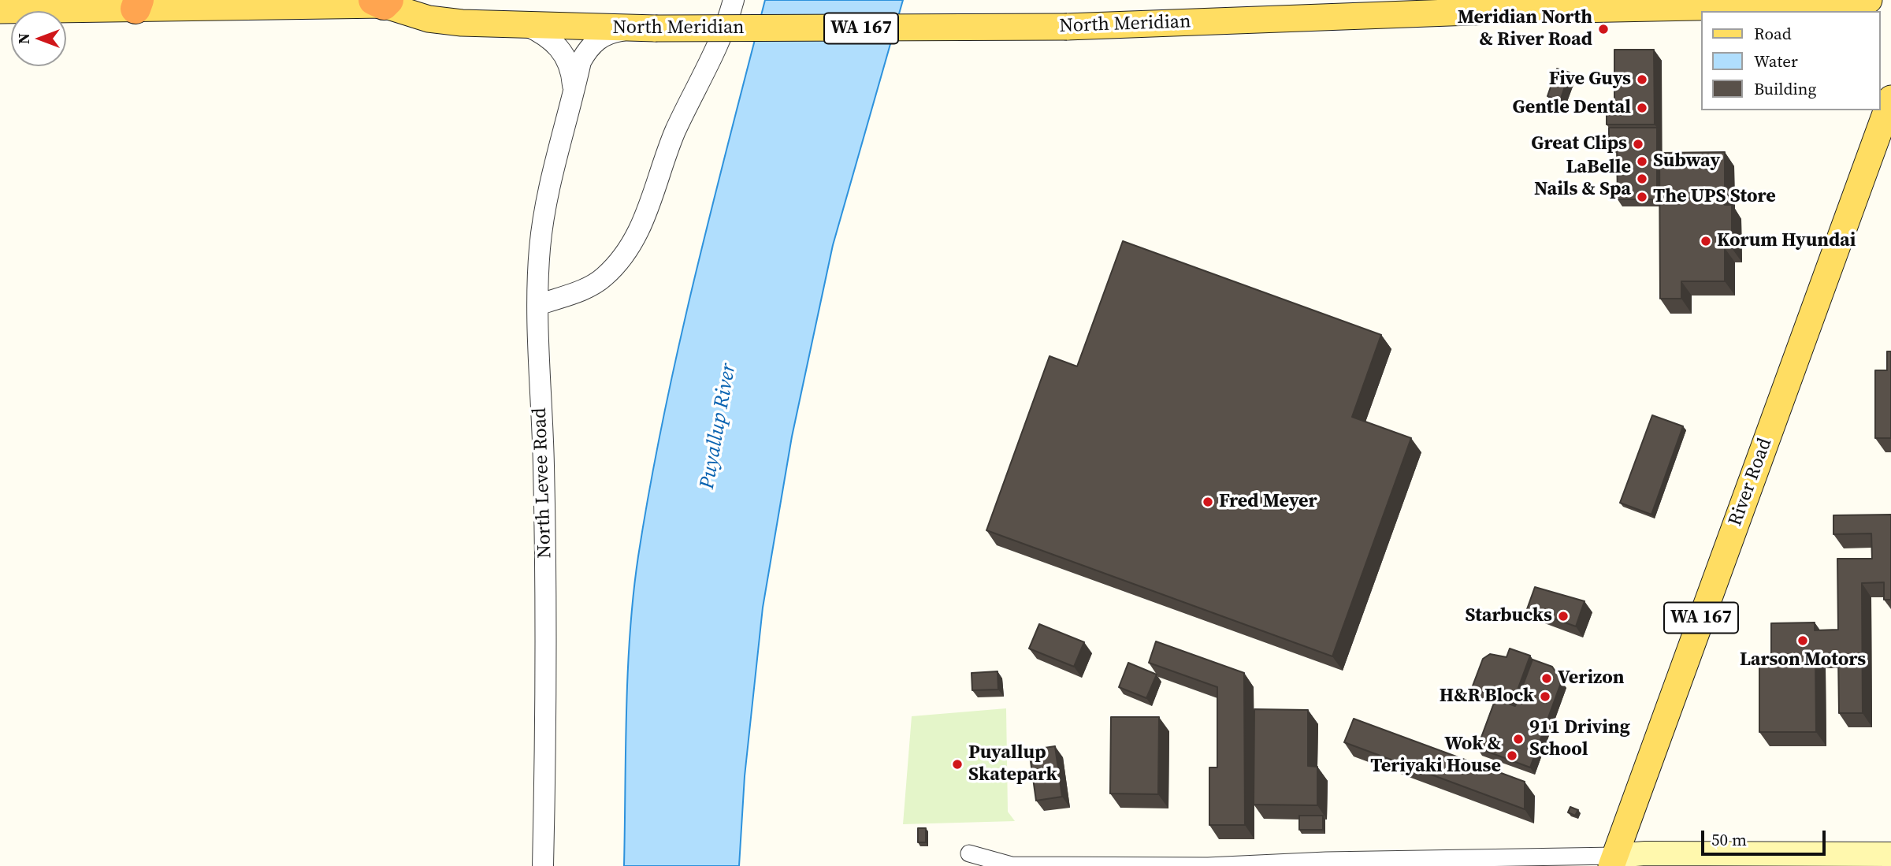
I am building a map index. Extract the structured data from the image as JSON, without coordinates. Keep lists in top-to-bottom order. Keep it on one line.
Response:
{"streets":{"main road":["North Meridian","WA 167","River Road"],"street":["North Levee Road"]},"crossings":[["North Meridian","WA 167"],["WA 167","River Road"]],"water":["Puyallup River"],"places":["Meridian North & River Road","Five Guys","Gentle Dental","Great Clips","Subway","LaBelle Nails & Spa","The UPS Store","Korum Hyundai","Fred Meyer","Starbucks","Larson Motors","Verizon","H&R Block","911 Driving School","Wok & Teriyaki House","Puyallup Skatepark"],"legend":["Road","Water","Building"],"scale_bar":"50 m","north":"left"}
